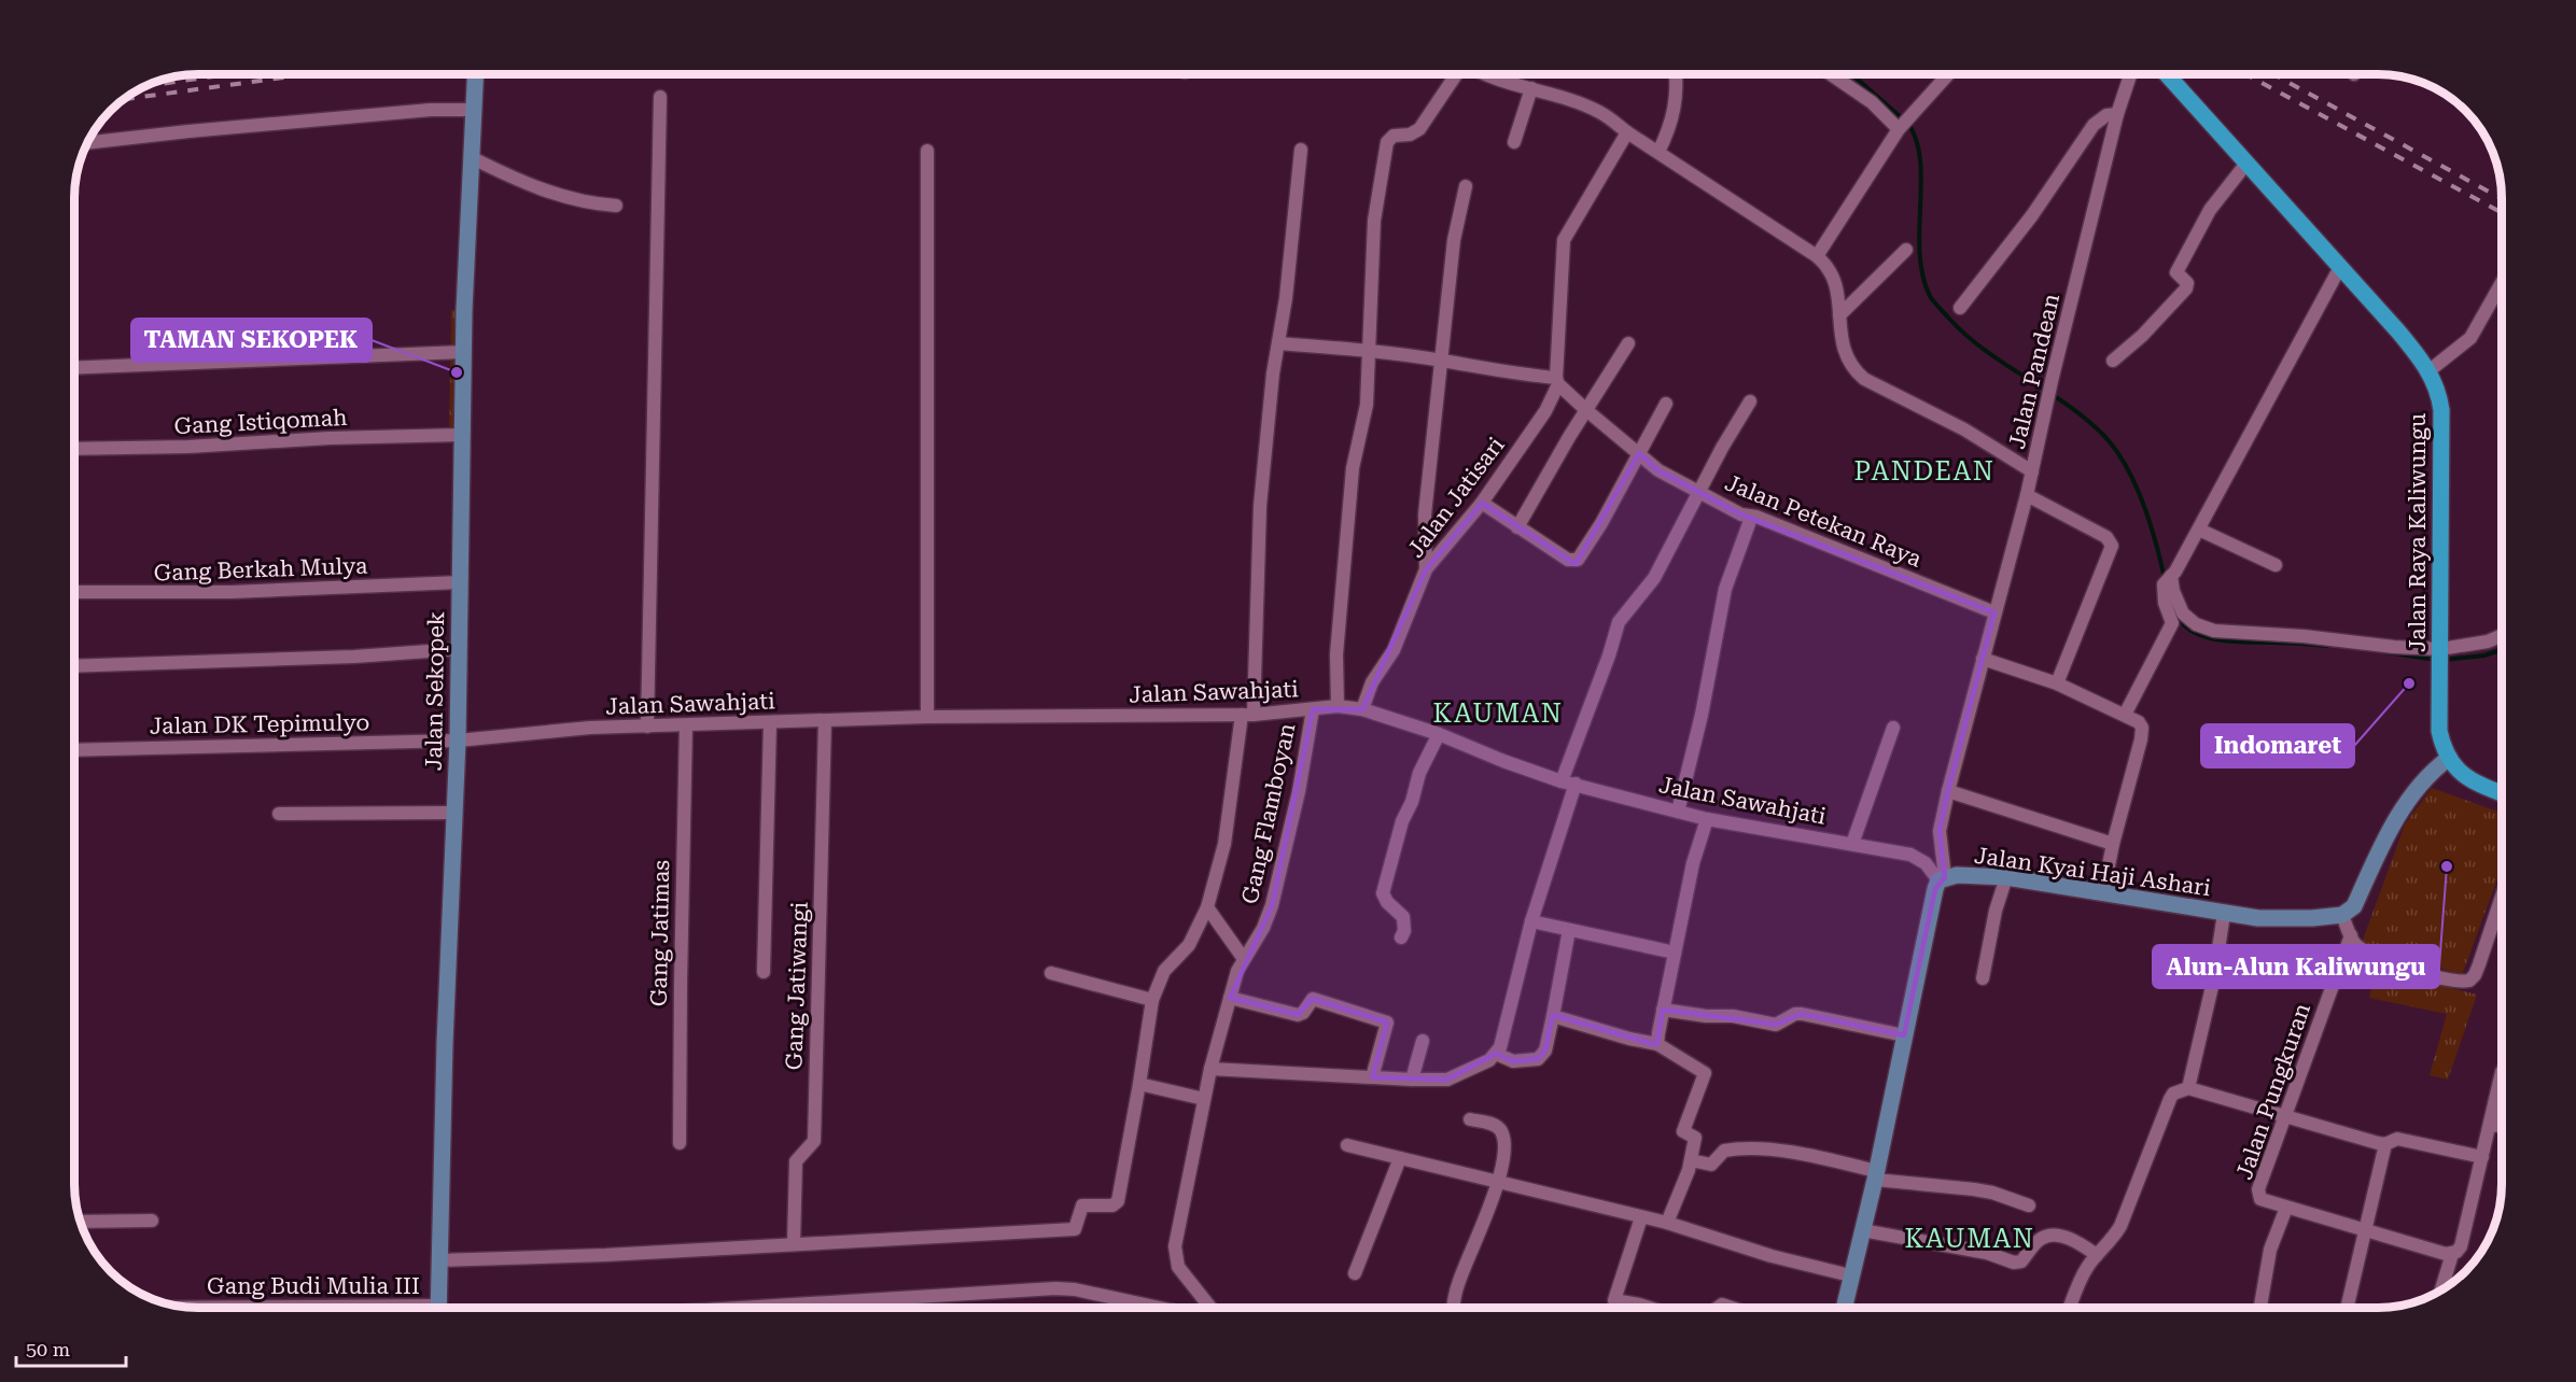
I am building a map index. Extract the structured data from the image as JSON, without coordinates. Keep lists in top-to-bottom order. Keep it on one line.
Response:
{"streets":{"main road":["Jalan Raya Kaliwungu"],"street":["Jalan Pandean","Gang Istiqomah","Jalan Jatisari","Jalan Petekan Raya","Gang Berkah Mulya","Jalan Sekopek","Jalan Sawahjati","Jalan DK Tepimulyo","Gang Flamboyan","Jalan Kyai Haji Ashari","Gang Jatimas","Gang Jatiwangi","Jalan Pungkuran"]},"crossings":[["Jalan Pandean","Jalan Petekan Raya"],["Jalan Pandean","Jalan Sawahjati"],["Jalan Pandean","Jalan Kyai Haji Ashari"],["Gang Istiqomah","Jalan Sekopek"],["Jalan Jatisari","Jalan Petekan Raya"],["Jalan Jatisari","Jalan Sawahjati"],["Gang Berkah Mulya","Jalan Sekopek"],["Jalan Sekopek","Jalan Sawahjati"],["Jalan Sekopek","Jalan DK Tepimulyo"],["Jalan Sawahjati","Jalan DK Tepimulyo"],["Jalan Sawahjati","Gang Flamboyan"],["Jalan Sawahjati","Jalan Kyai Haji Ashari"],["Jalan Sawahjati","Gang Jatimas"],["Jalan Sawahjati","Gang Jatiwangi"]],"districts":["PANDEAN","KAUMAN","KAUMAN"],"places":["TAMAN SEKOPEK","Indomaret","Alun-Alun Kaliwungu"],"scale_bar":"50 m"}
